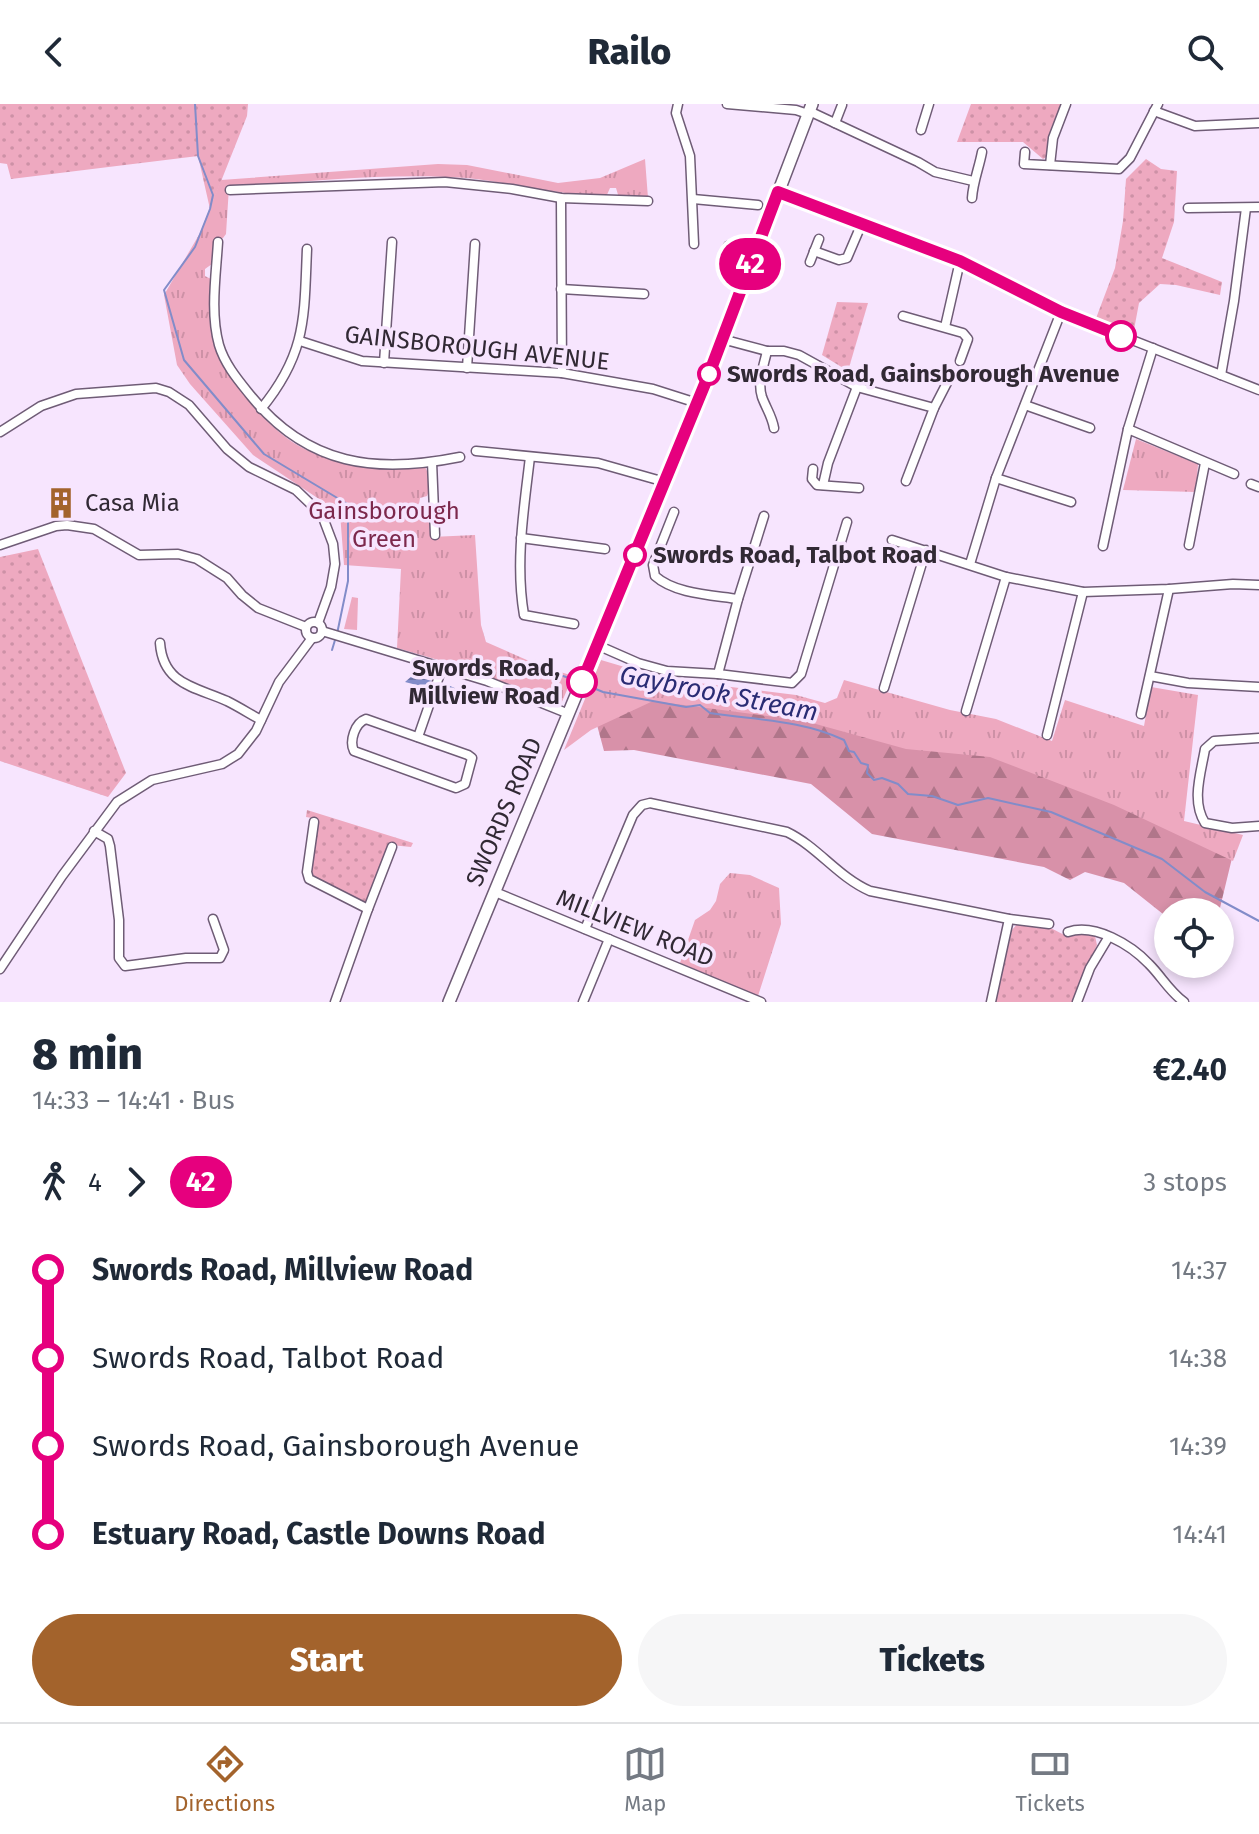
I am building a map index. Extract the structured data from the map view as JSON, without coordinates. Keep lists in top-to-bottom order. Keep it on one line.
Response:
{"streets":{"main road":["SWORDS ROAD"],"street":["GAINSBOROUGH AVENUE","MILLVIEW ROAD"]},"crossings":[["GAINSBOROUGH AVENUE","SWORDS ROAD"],["SWORDS ROAD","MILLVIEW ROAD"]],"water":["Gaybrook Stream"],"parks":["Gainsborough Green"],"places":{"other":["Swords Road, Gainsborough Avenue","Swords Road, Talbot Road","Swords Road, Millview Road"],"building":["Casa Mia"]},"lines":["bus line 42"],"page":{"header":"Railo","on_map":"42","heading":["8 min","14:33 – 14:41 · Bus","€2.40"],"legs":["4","42","3 stops"],"list":[{"name":"Swords Road, Millview Road","value":"14:37"},{"name":"Swords Road, Talbot Road","value":"14:38"},{"name":"Swords Road, Gainsborough Avenue","value":"14:39"},{"name":"Estuary Road, Castle Downs Road","value":"14:41"}],"buttons":["Start","Tickets"],"tabs":["Directions","Map","Tickets"]}}
